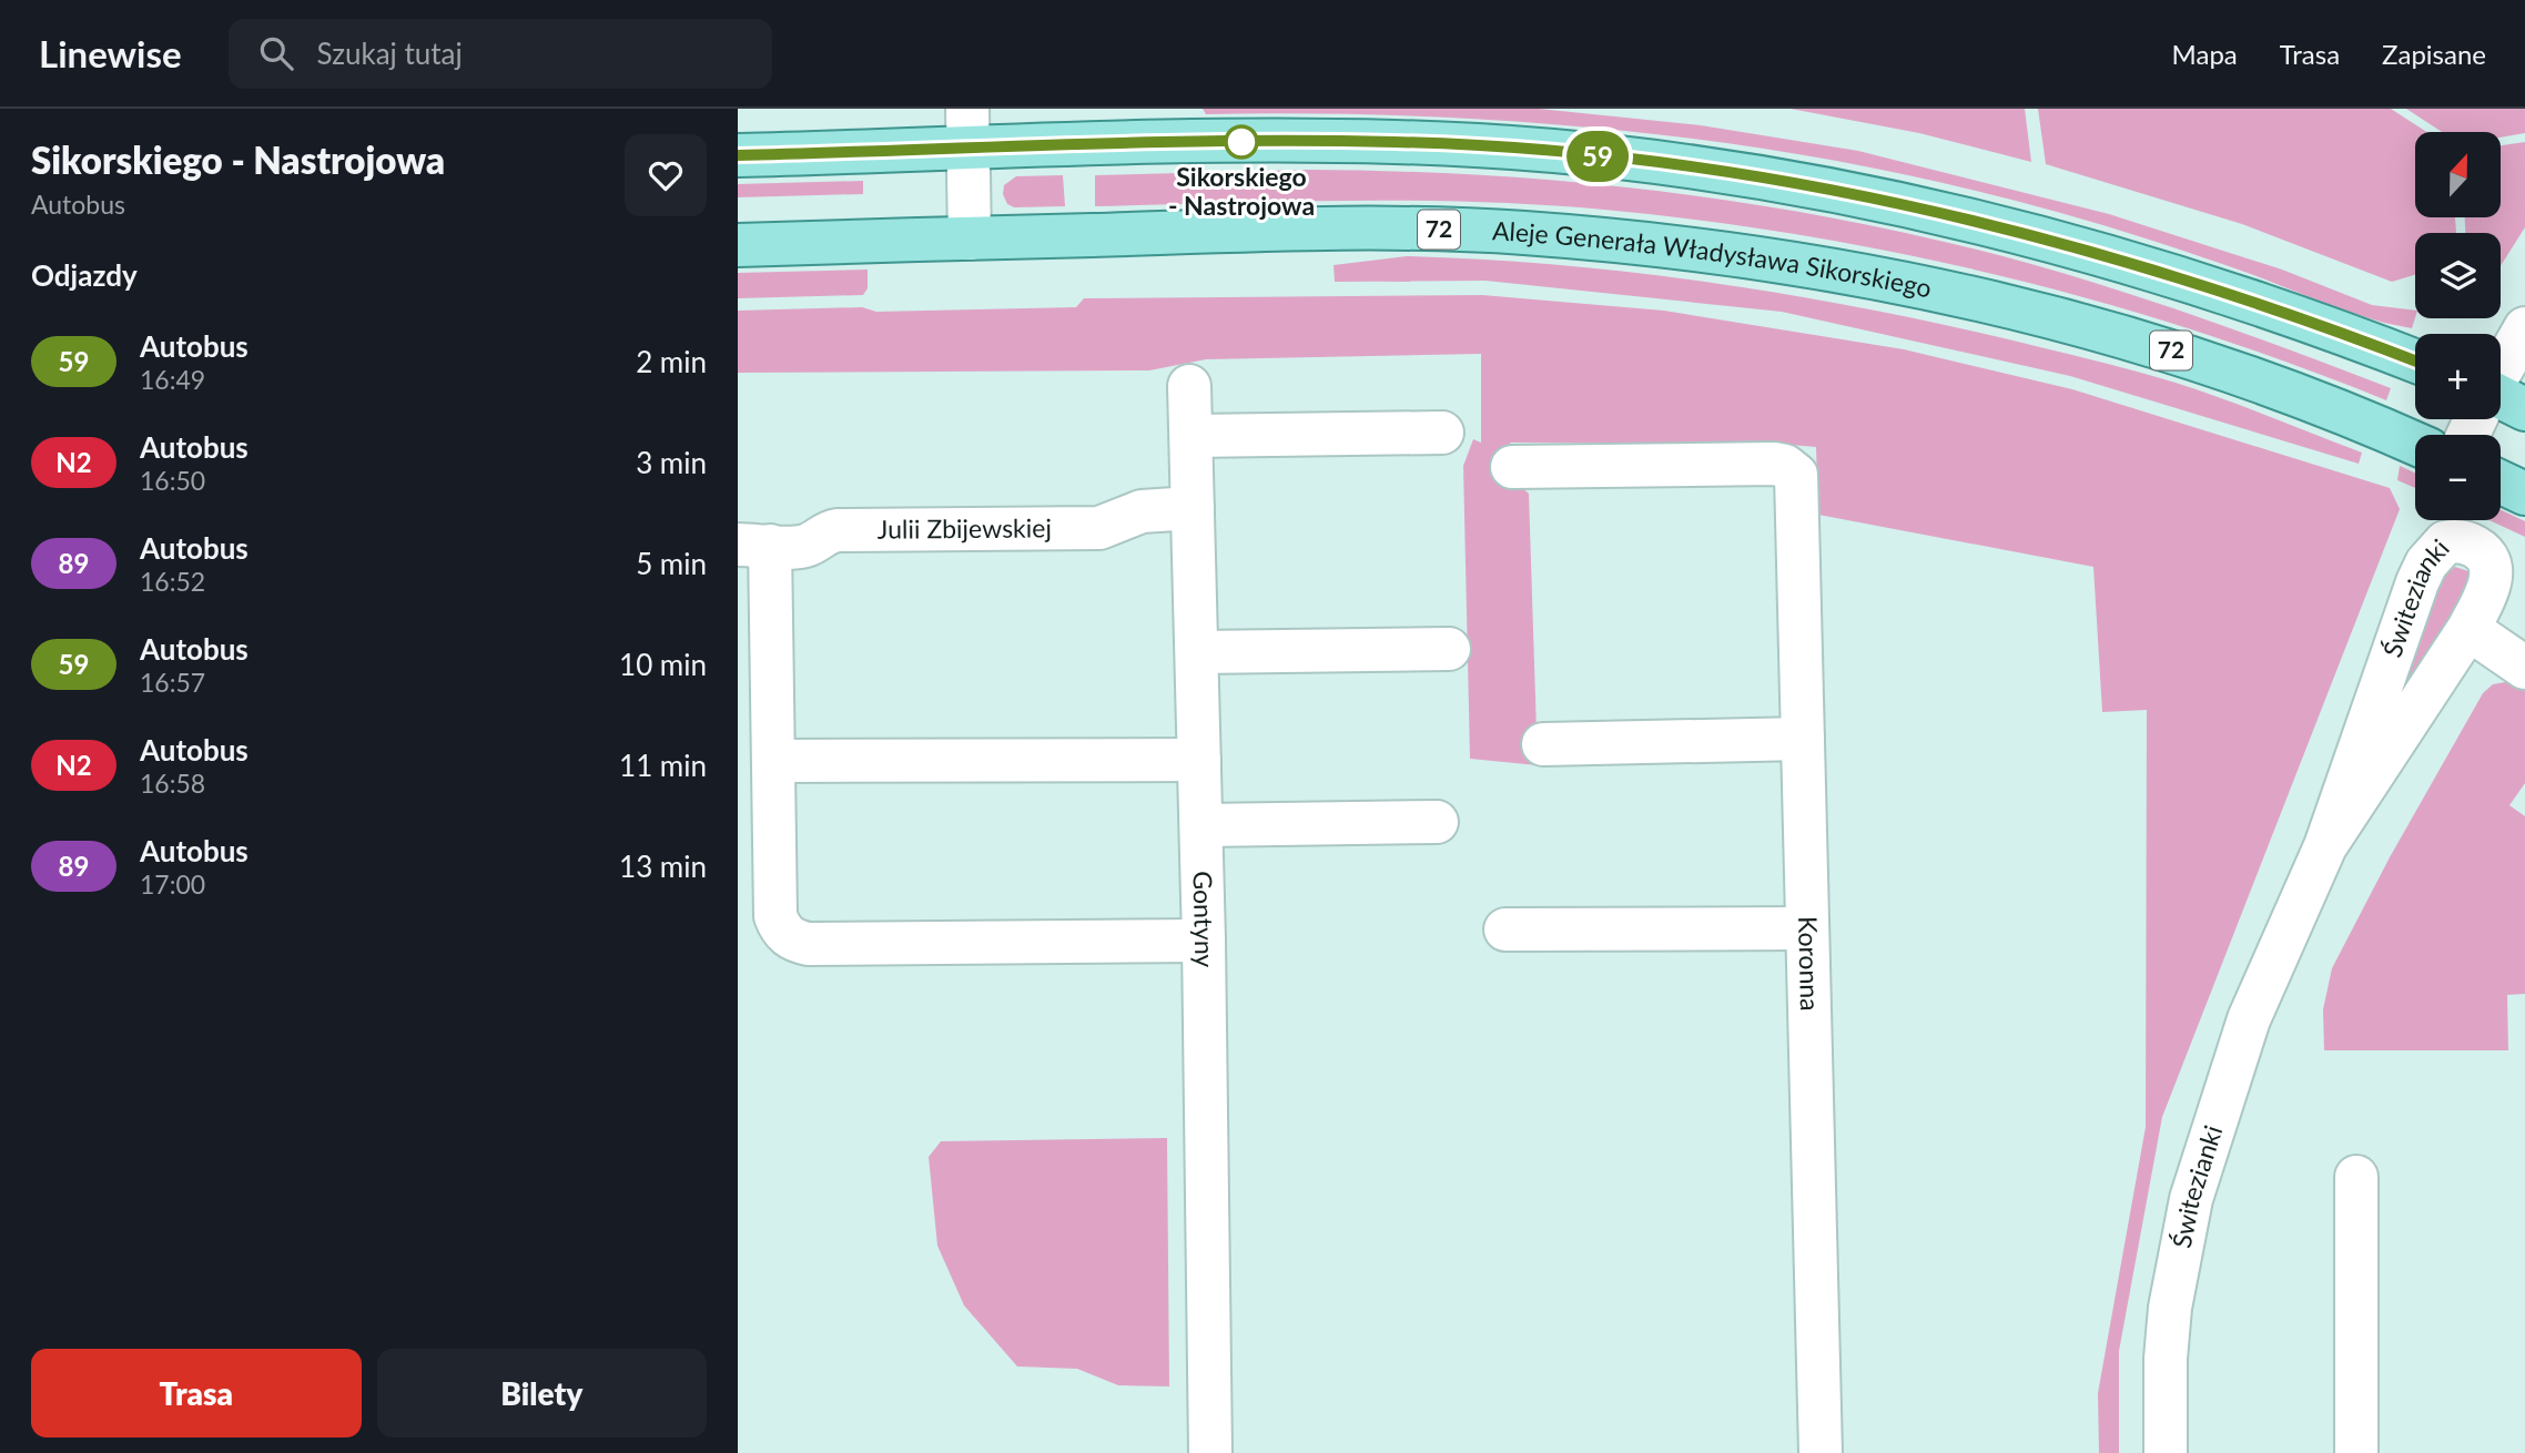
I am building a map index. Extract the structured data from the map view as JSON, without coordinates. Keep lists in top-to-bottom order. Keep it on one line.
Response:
{"streets":{"main road":["72","Aleje Generała Władysława Sikorskiego"],"street":["Julii Zbijewskiej","Świtezianki","Gontyny","Koronna"]},"crossings":[["Julii Zbijewskiej","Gontyny"]],"places":["Sikorskiego - Nastrojowa"],"lines":["bus line 59"],"north":"top","page":{"header":"Linewise","search":"Szukaj tutaj","nav":["Mapa","Trasa","Zapisane"],"heading":[["Sikorskiego - Nastrojowa","Autobus"],"Odjazdy"],"on_map":"59","map_buttons":["+","−"],"list":[{"mark":"59","name":"Autobus","note":"16:49","value":"2 min"},{"mark":"N2","name":"Autobus","note":"16:50","value":"3 min"},{"mark":"89","name":"Autobus","note":"16:52","value":"5 min"},{"mark":"59","name":"Autobus","note":"16:57","value":"10 min"},{"mark":"N2","name":"Autobus","note":"16:58","value":"11 min"},{"mark":"89","name":"Autobus","note":"17:00","value":"13 min"}],"buttons":["Trasa","Bilety"]}}
